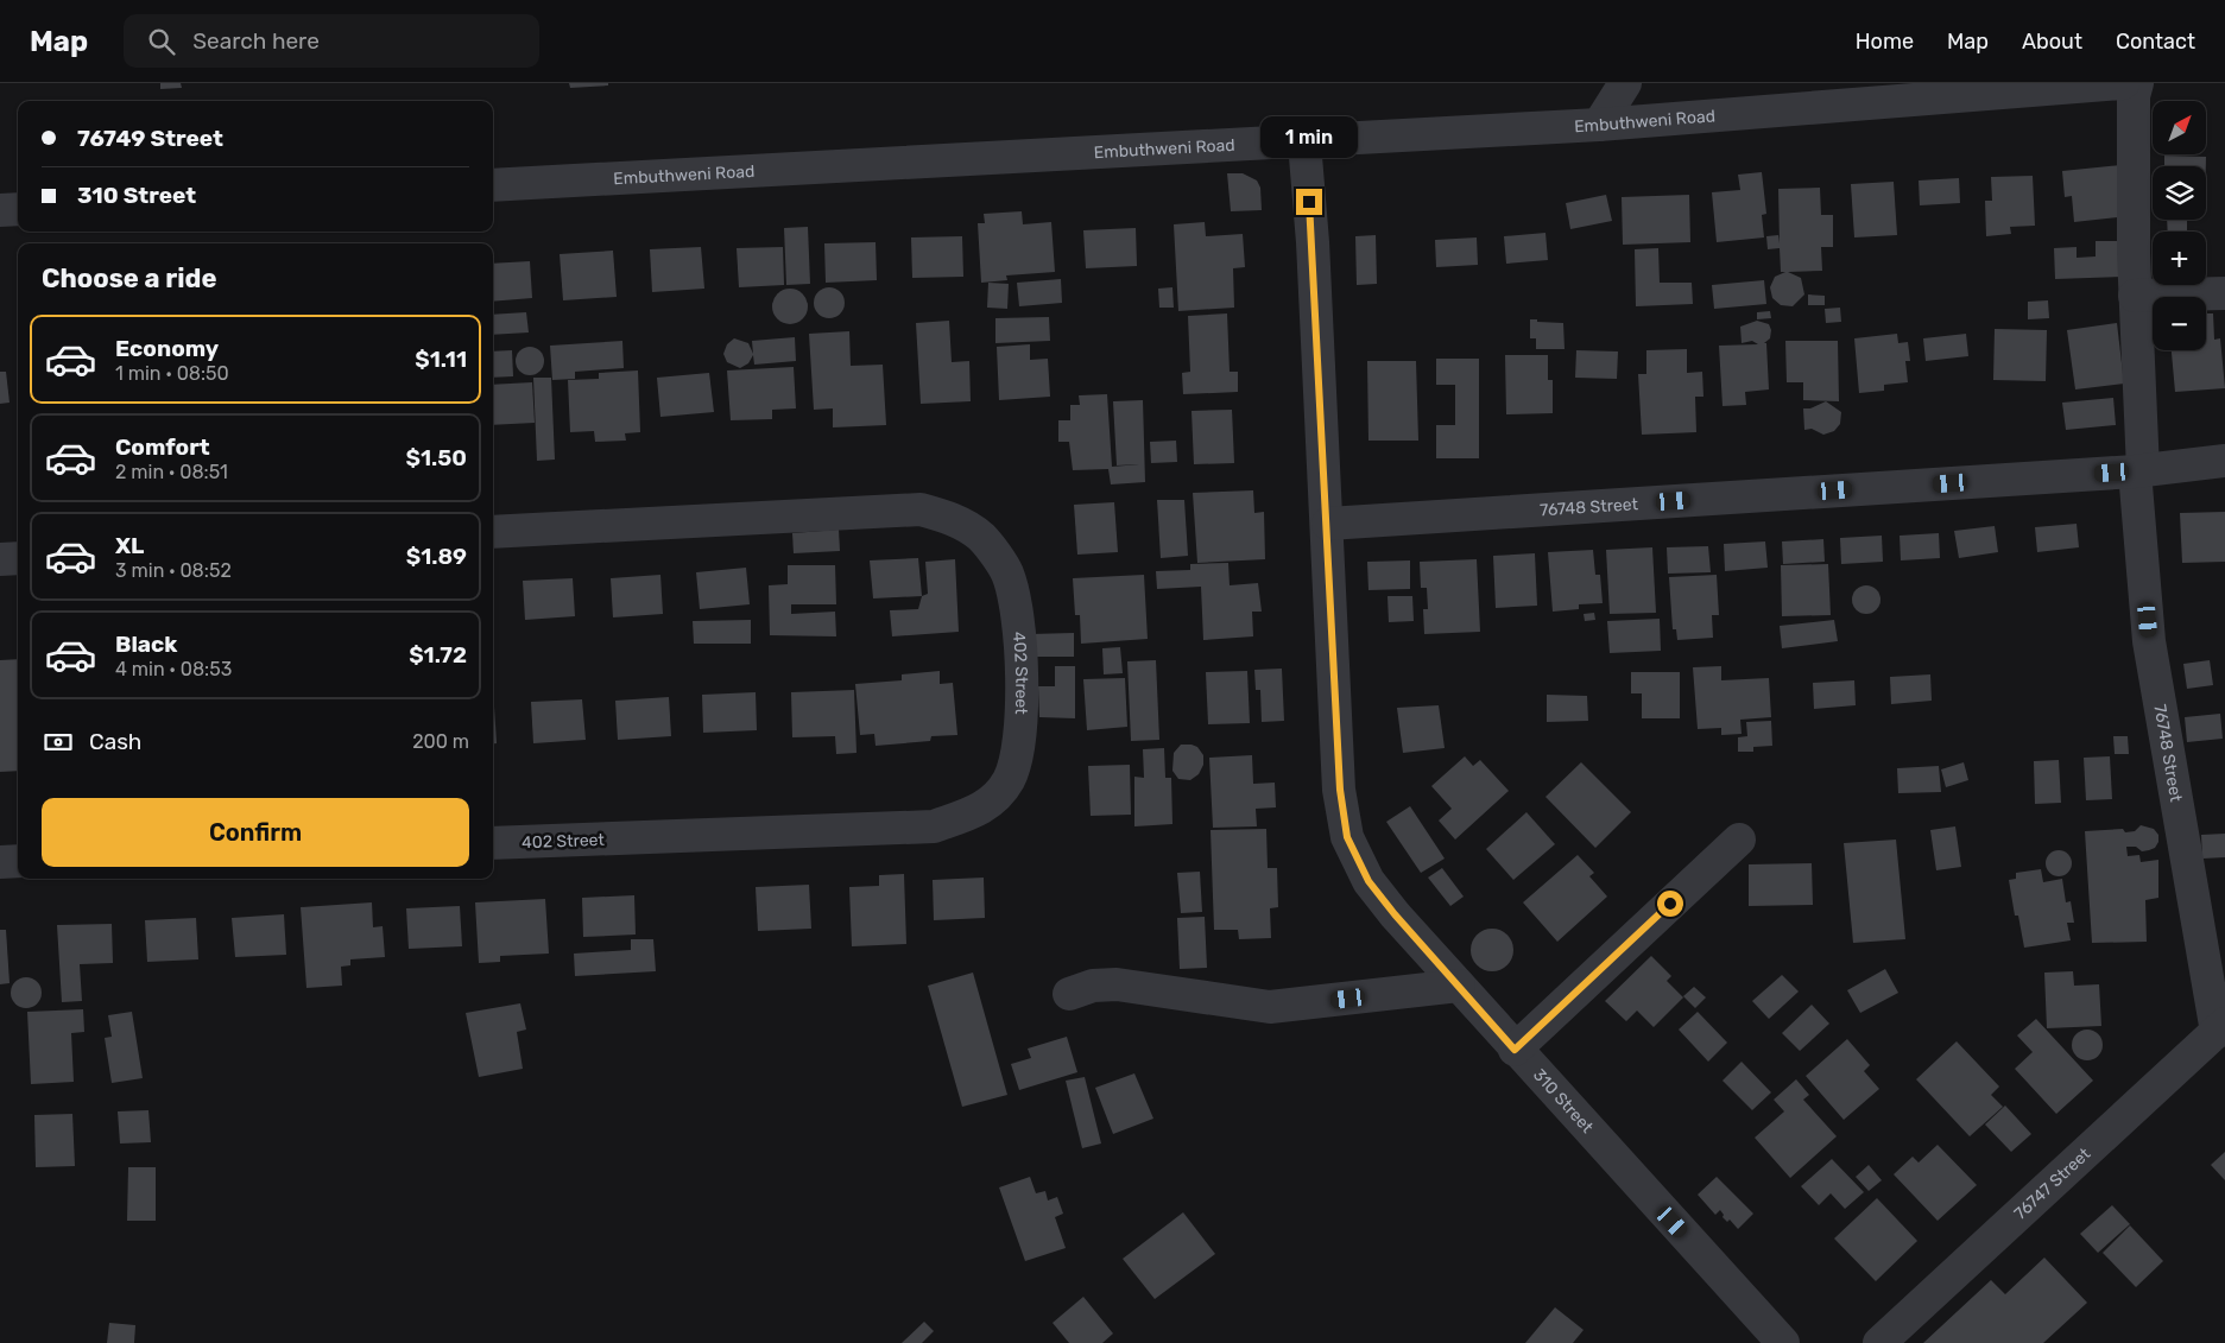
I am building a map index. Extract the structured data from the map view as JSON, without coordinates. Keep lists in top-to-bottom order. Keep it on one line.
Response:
{"streets":{"street":["Embuthweni Road","76748 Street","402 Street","310 Street","76747 Street"]},"crossings":[["Embuthweni Road","310 Street"],["76748 Street","310 Street"],["76748 Street","76747 Street"]],"north":"top right","page":{"header":"Map","search":"Search here","nav":["Home","Map","About","Contact"],"map_buttons":["+","−"],"banner":["76749 Street","310 Street"],"bubble":"1 min","heading":"Choose a ride","list":[{"name":"Economy","note":"1 min · 08:50","value":"$1.11"},{"name":"Comfort","note":"2 min · 08:51","value":"$1.50"},{"name":"XL","note":"3 min · 08:52","value":"$1.89"},{"name":"Black","note":"4 min · 08:53","value":"$1.72"}],"pay":["Cash","200 m"],"buttons":"Confirm"}}
